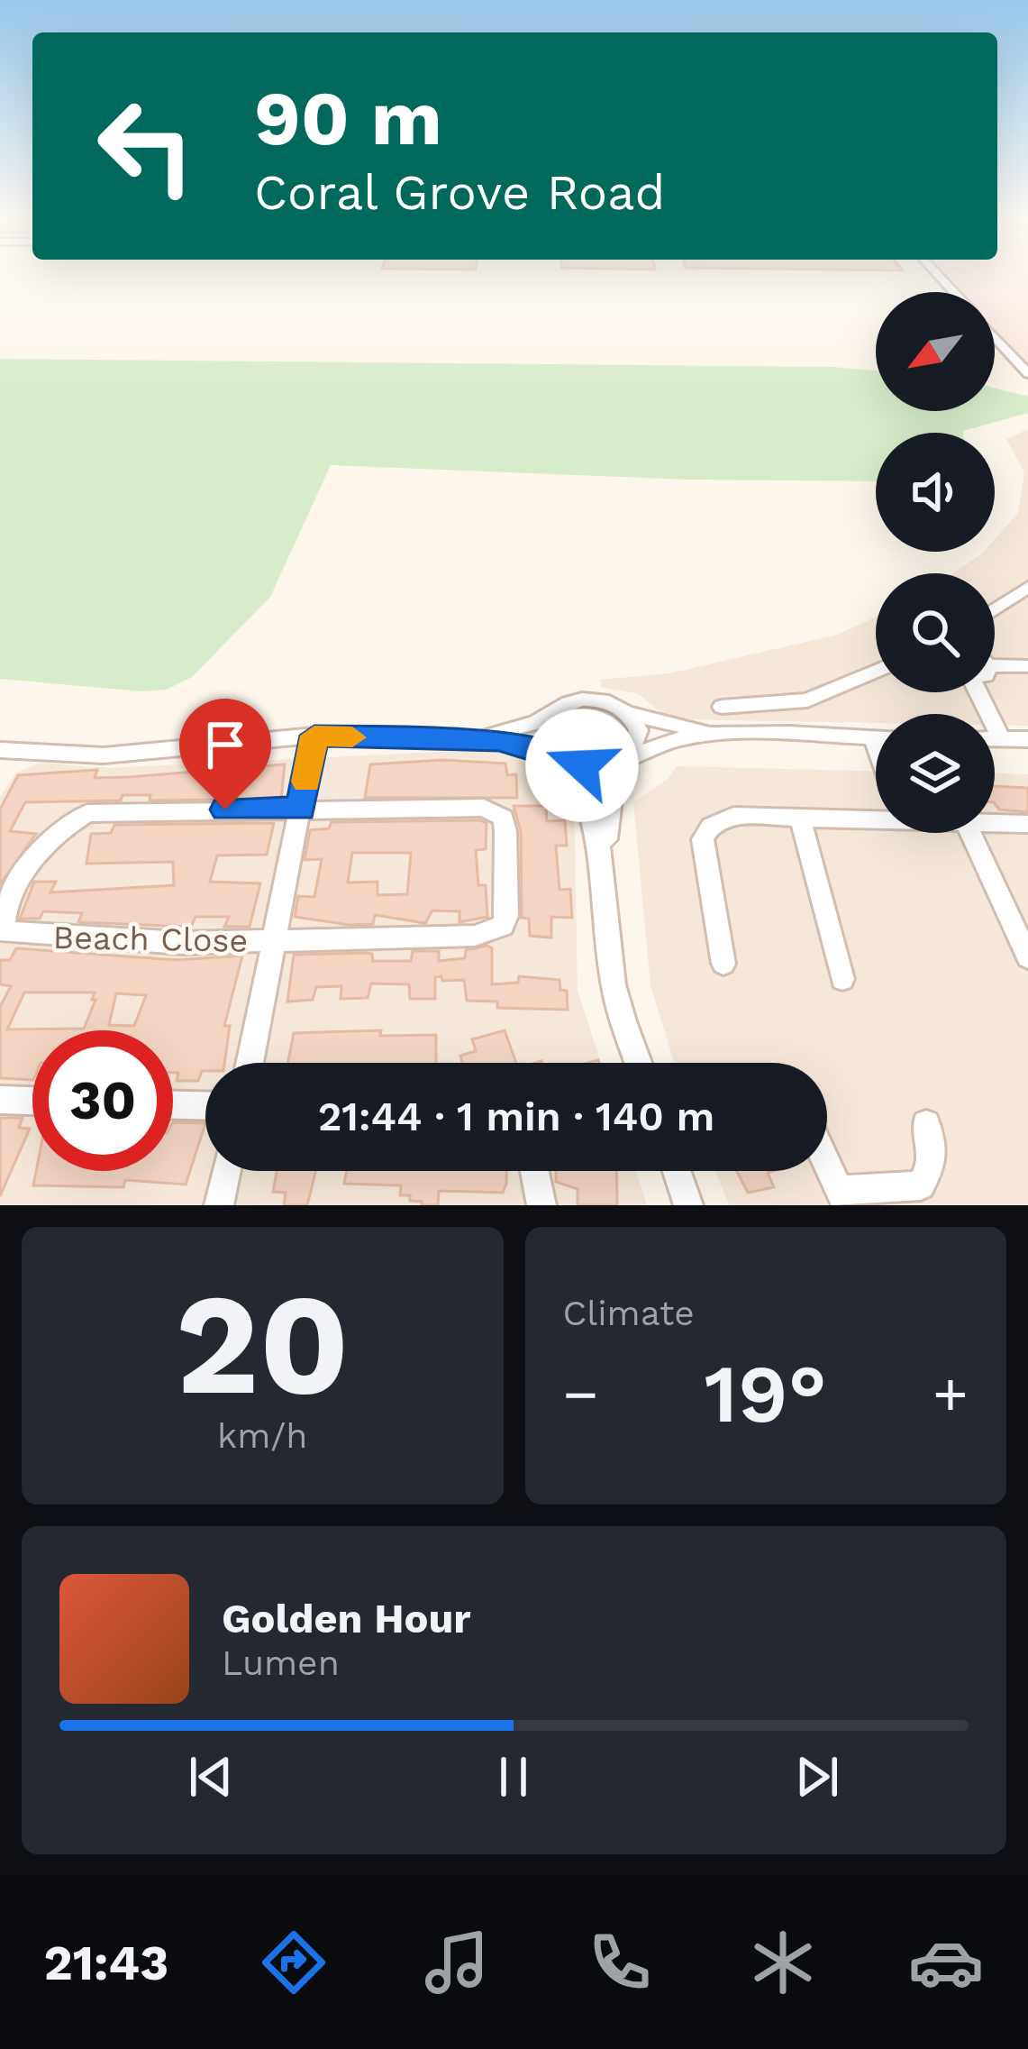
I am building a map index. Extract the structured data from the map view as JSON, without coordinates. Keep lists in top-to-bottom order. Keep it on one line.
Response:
{"streets":{"street":["Beach Close"]},"north":"bottom left","page":{"turn":["90 m","Coral Grove Road"],"limit":"30","trip":"21:44 · 1 min · 140 m","tile":[["20","km/h"],"Climate"],"heat":["−","19°","+"],"song":["Golden Hour","Lumen"],"tabs":"21:43"}}
